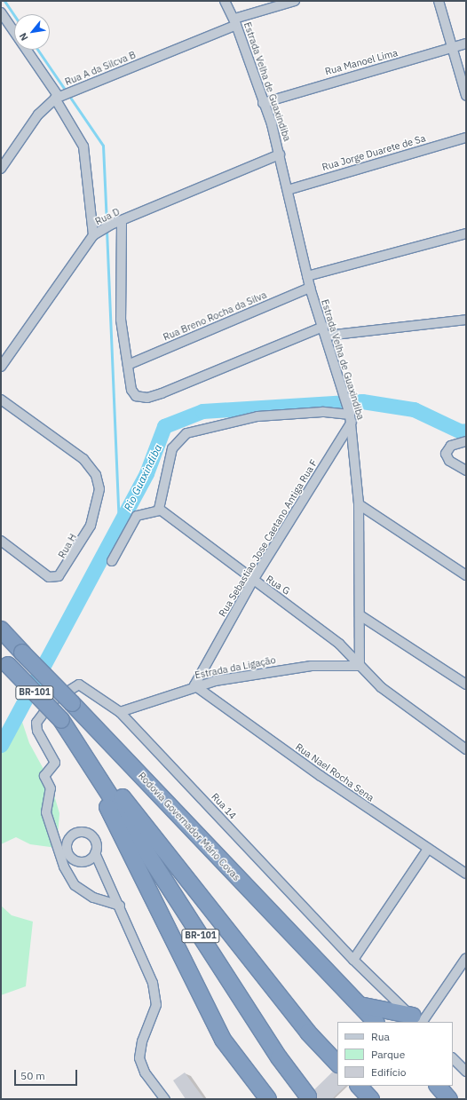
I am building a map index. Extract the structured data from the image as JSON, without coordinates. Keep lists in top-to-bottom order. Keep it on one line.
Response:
{"streets":{"highway":["BR-101","Rodovia Governador Mário Covas"],"street":["Rua Manoel Lima","Rua A da Silcva B","Estrada Velha de Guaxindiba","Rua Jorge Duarete de Sa","Rua D","Rua Breno Rocha da Silva","Rua Sebastiao Jose Caetano Antiga Rua F","Rua H","Rua G","Estrada da Ligação","Rua Nael Rocha Sena","Rua 14"]},"crossings":[["Rua Manoel Lima","Estrada Velha de Guaxindiba"],["Rua A da Silcva B","Estrada Velha de Guaxindiba"],["Estrada Velha de Guaxindiba","Rua Jorge Duarete de Sa"],["Estrada Velha de Guaxindiba","Rua D"],["Estrada Velha de Guaxindiba","Rua Breno Rocha da Silva"],["Estrada Velha de Guaxindiba","Rua Sebastiao Jose Caetano Antiga Rua F"],["Estrada Velha de Guaxindiba","Rua G"],["Estrada Velha de Guaxindiba","Estrada da Ligação"],["Rua Sebastiao Jose Caetano Antiga Rua F","Rua G"],["Rua Sebastiao Jose Caetano Antiga Rua F","Estrada da Ligação"],["Rua Sebastiao Jose Caetano Antiga Rua F","Rua Nael Rocha Sena"],["Rua G","Estrada da Ligação"],["Estrada da Ligação","Rua Nael Rocha Sena"],["Estrada da Ligação","Rua 14"]],"water":["Rio Guaxindiba"],"legend":["Rua","Parque","Edifício"],"scale_bar":"50 m","north":"bottom left"}
